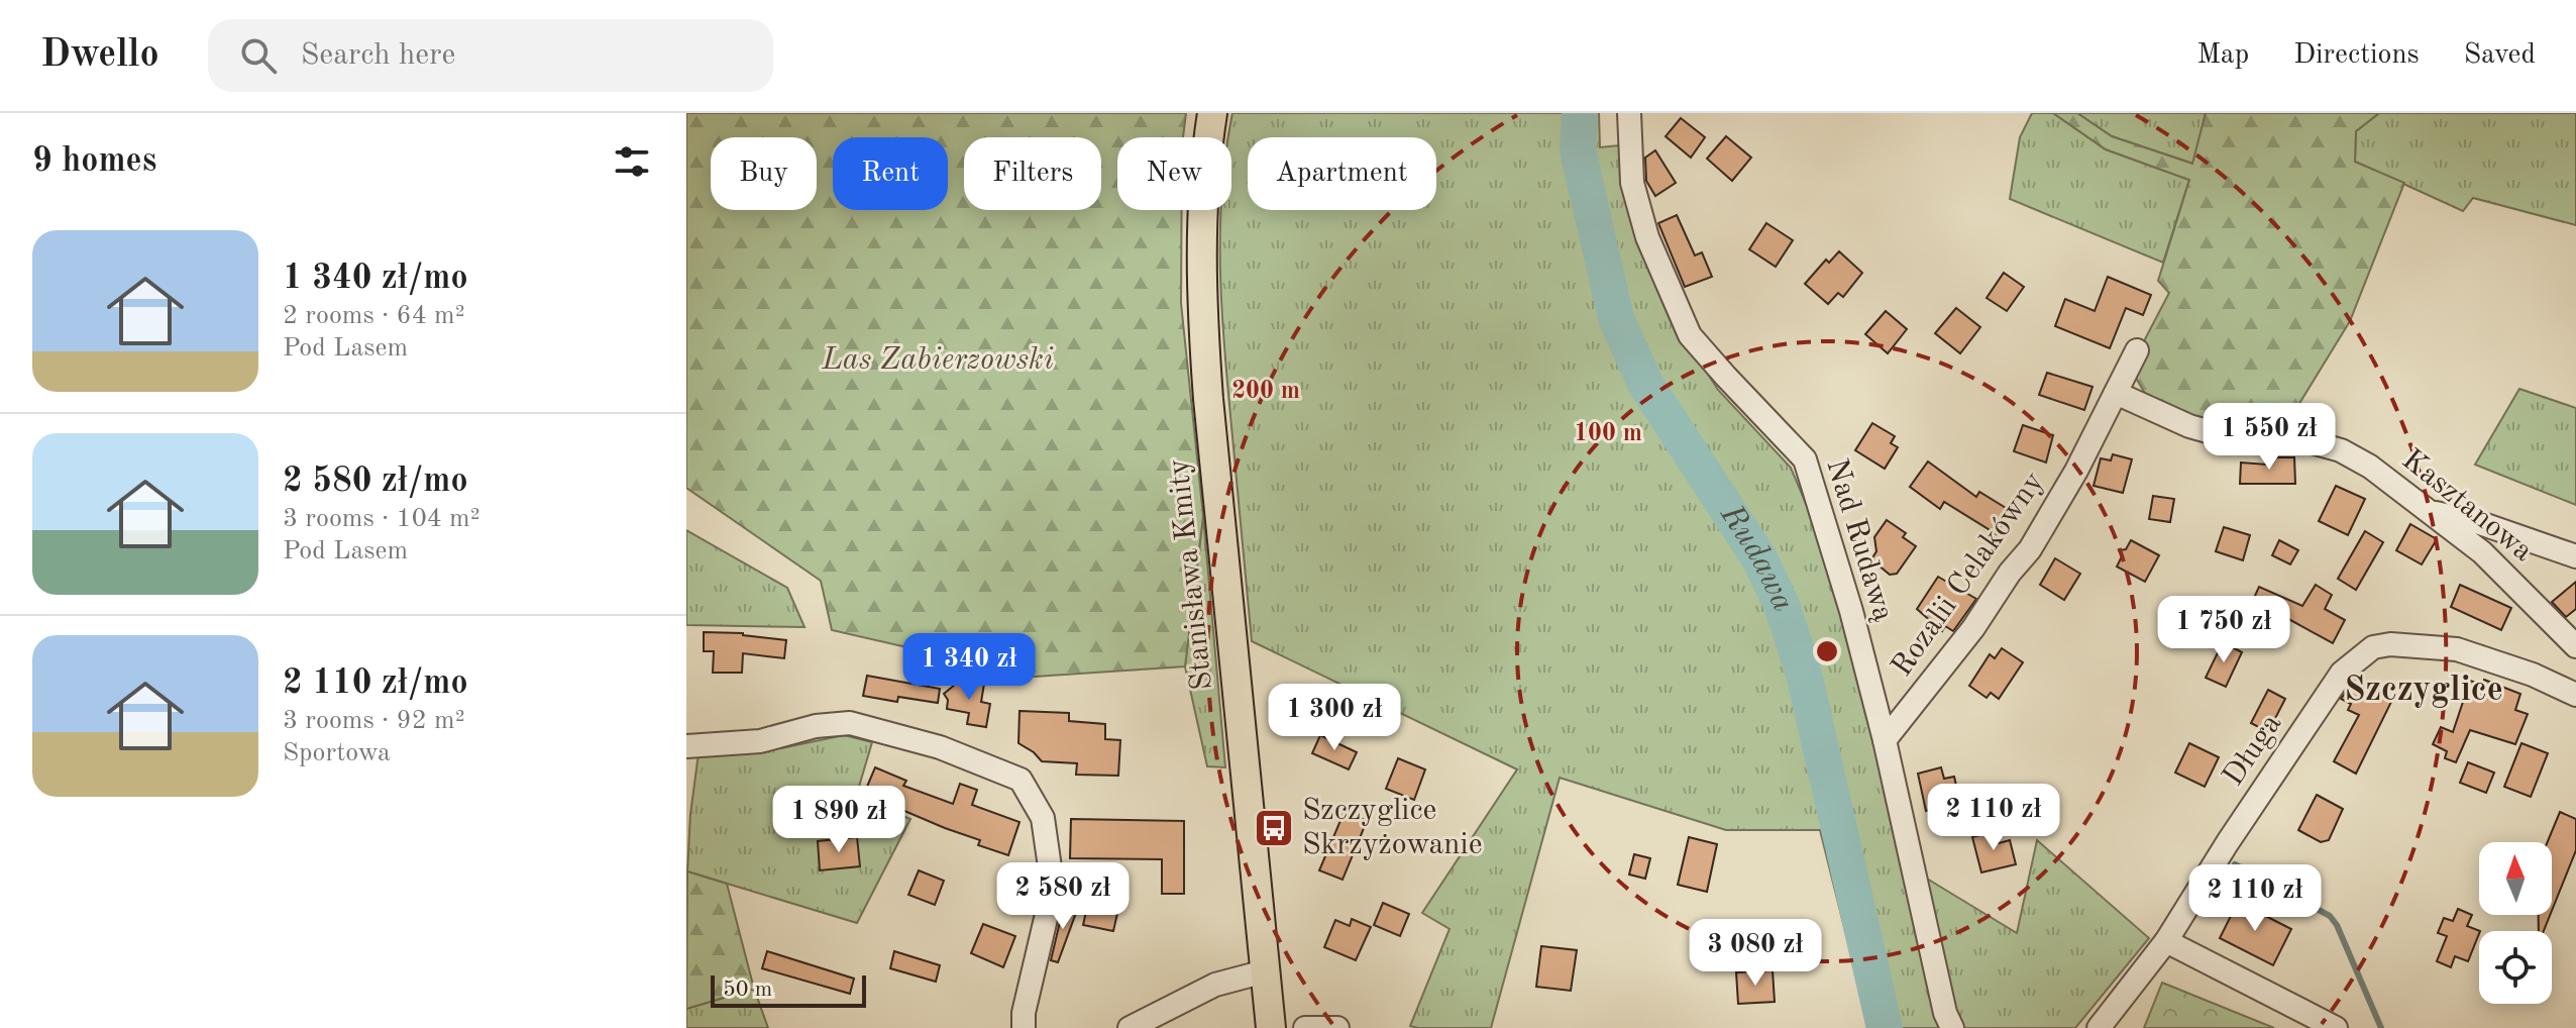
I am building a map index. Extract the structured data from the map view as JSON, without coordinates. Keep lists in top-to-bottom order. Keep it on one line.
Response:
{"streets":{"main road":["Stanisława Kmity"],"street":["Kasztanowa","Nad Rudawą","Rozalii Celakówny","Długa"]},"crossings":[["Kasztanowa","Rozalii Celakówny"],["Nad Rudawą","Rozalii Celakówny"]],"districts":["Szczyglice"],"water":["Rudawa"],"parks":["Las Zabierzowski"],"places":{"bus stop":["Szczyglice Skrzyżowanie"]},"scale_bar":"50 m","north":"top","page":{"header":"Dwello","search":"Search here","nav":["Map","Directions","Saved"],"heading":"9 homes","chip":["Buy","Rent","Filters","New","Apartment"],"list":[{"name":"1 340 zł/mo","note":"2 rooms · 64 m² · Pod Lasem"},{"name":"2 580 zł/mo","note":"3 rooms · 104 m² · Pod Lasem"},{"name":"2 110 zł/mo","note":"3 rooms · 92 m² · Sportowa"}],"price":["1 550 zł","1 750 zł","1 340 zł","1 300 zł","2 110 zł","1 890 zł","2 580 zł","2 110 zł","3 080 zł"],"scale":"50 m"},"rings":["200 m","100 m"]}
